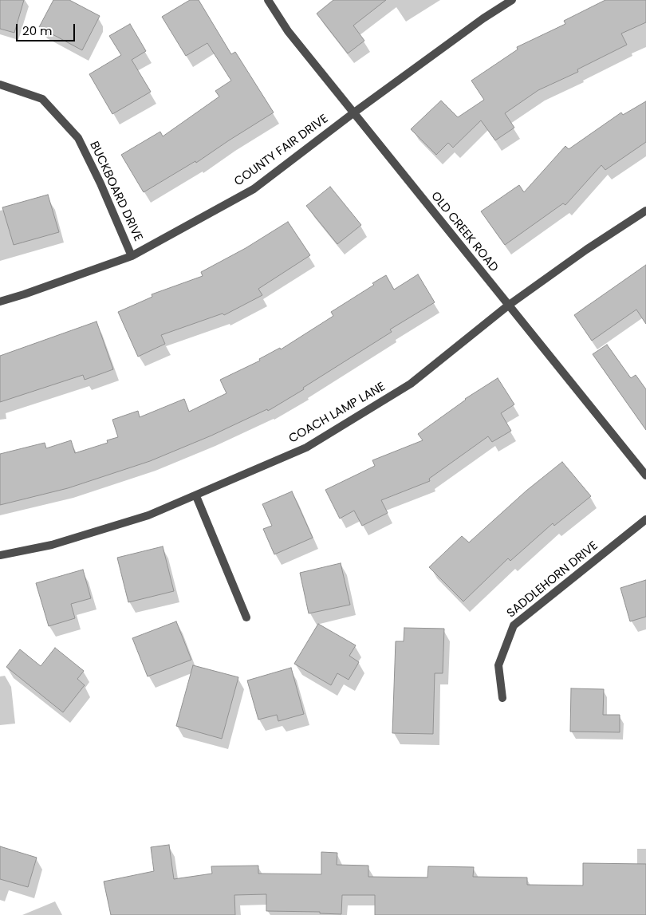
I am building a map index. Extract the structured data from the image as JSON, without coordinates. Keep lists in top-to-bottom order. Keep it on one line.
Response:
{"streets":{"street":["COUNTY FAIR DRIVE","BUCKBOARD DRIVE","OLD CREEK ROAD","COACH LAMP LANE","SADDLEHORN DRIVE"]},"crossings":[["COUNTY FAIR DRIVE","BUCKBOARD DRIVE"],["COUNTY FAIR DRIVE","OLD CREEK ROAD"],["OLD CREEK ROAD","COACH LAMP LANE"]],"scale_bar":"20 m"}
